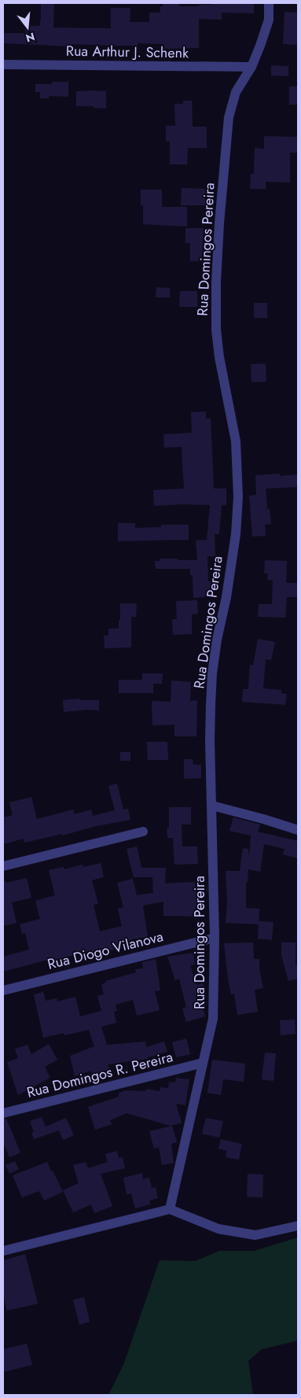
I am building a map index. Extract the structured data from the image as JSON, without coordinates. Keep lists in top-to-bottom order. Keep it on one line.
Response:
{"streets":{"street":["Rua Arthur J. Schenk","Rua Domingos Pereira","Rua Diogo Vilanova","Rua Domingos R. Pereira"]},"crossings":[["Rua Arthur J. Schenk","Rua Domingos Pereira"],["Rua Domingos Pereira","Rua Diogo Vilanova"],["Rua Domingos Pereira","Rua Domingos R. Pereira"]],"north":"bottom"}
